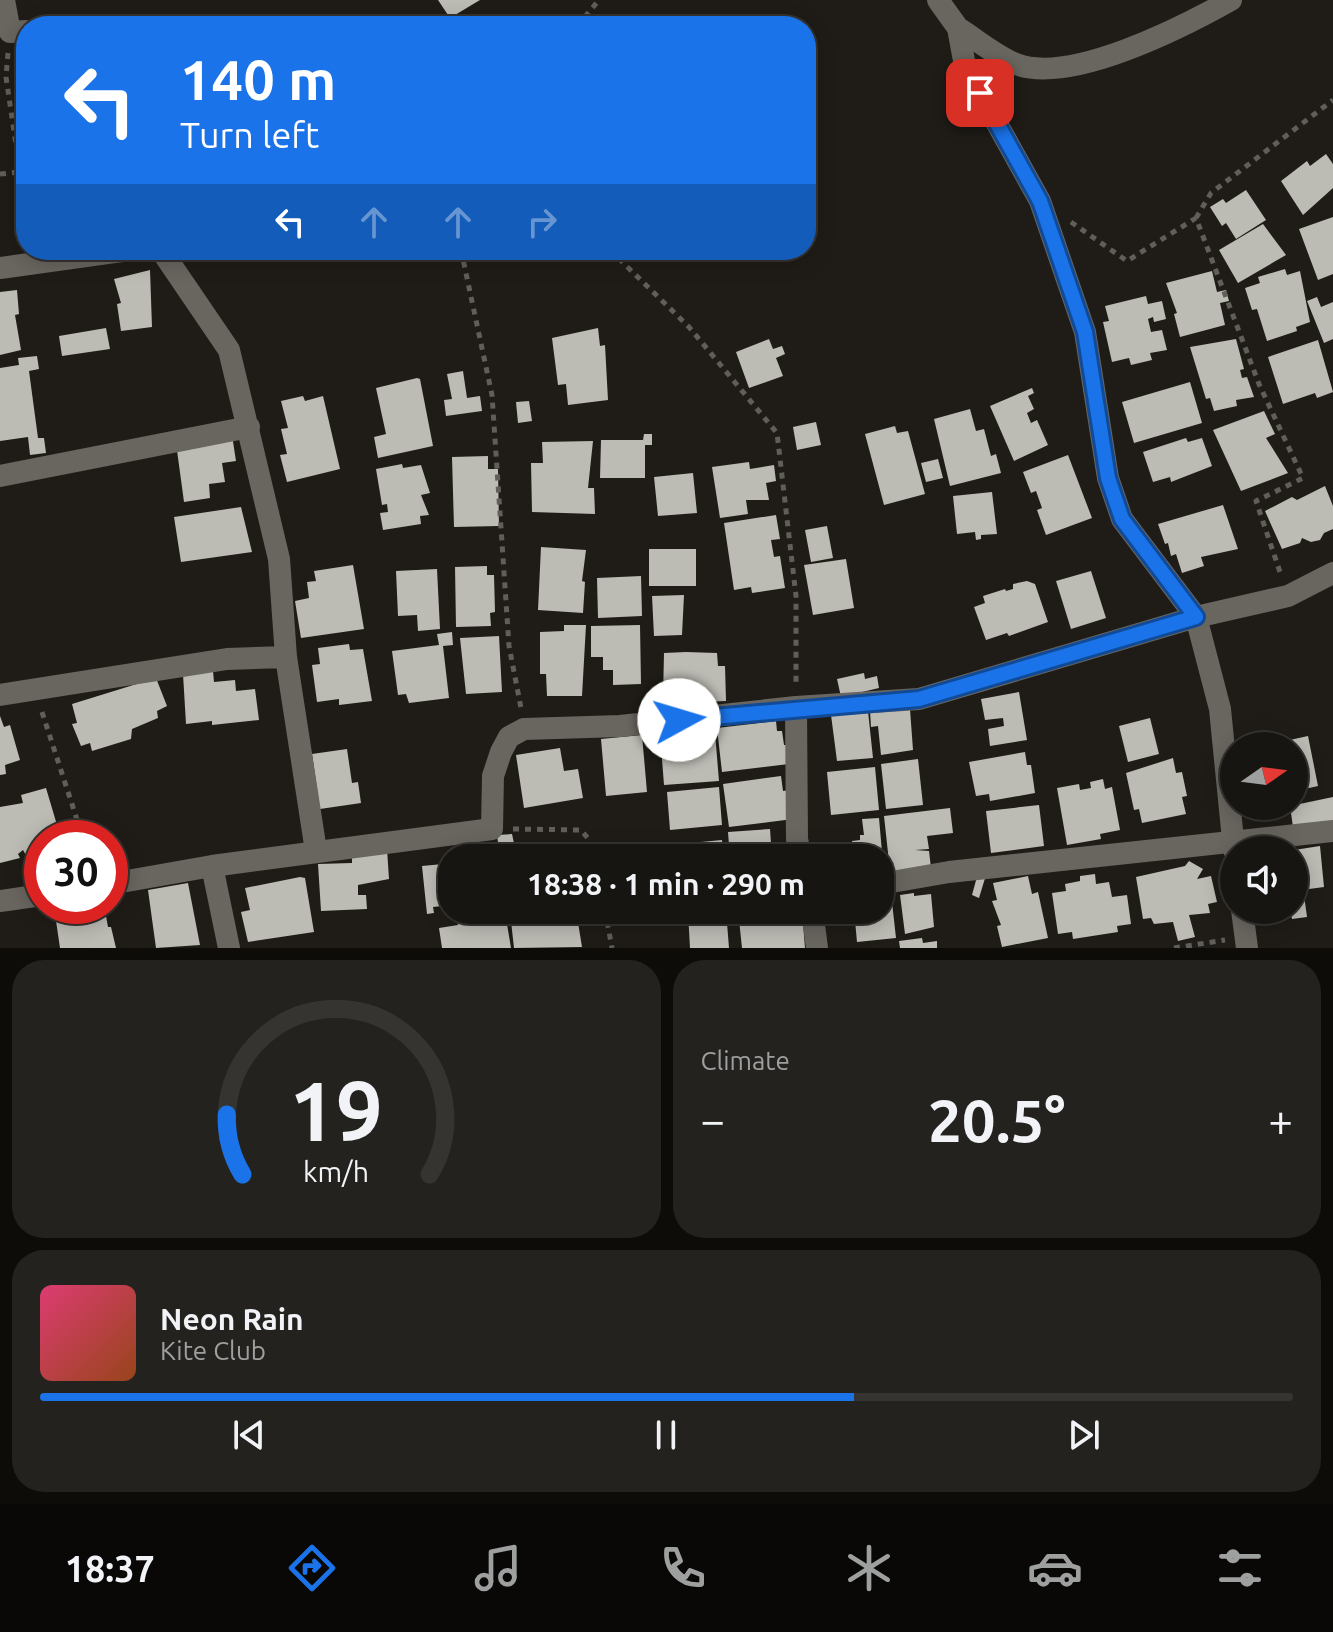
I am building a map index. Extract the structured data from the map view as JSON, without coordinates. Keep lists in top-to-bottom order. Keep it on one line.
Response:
{"north":"right","page":{"turn":["140 m","Turn left"],"limit":"30","trip":"18:38 · 1 min · 290 m","tile":"Climate","heat":["−","20.5°","+"],"song":["Neon Rain","Kite Club"],"tabs":"18:37","gauge":["19","km/h"]}}
